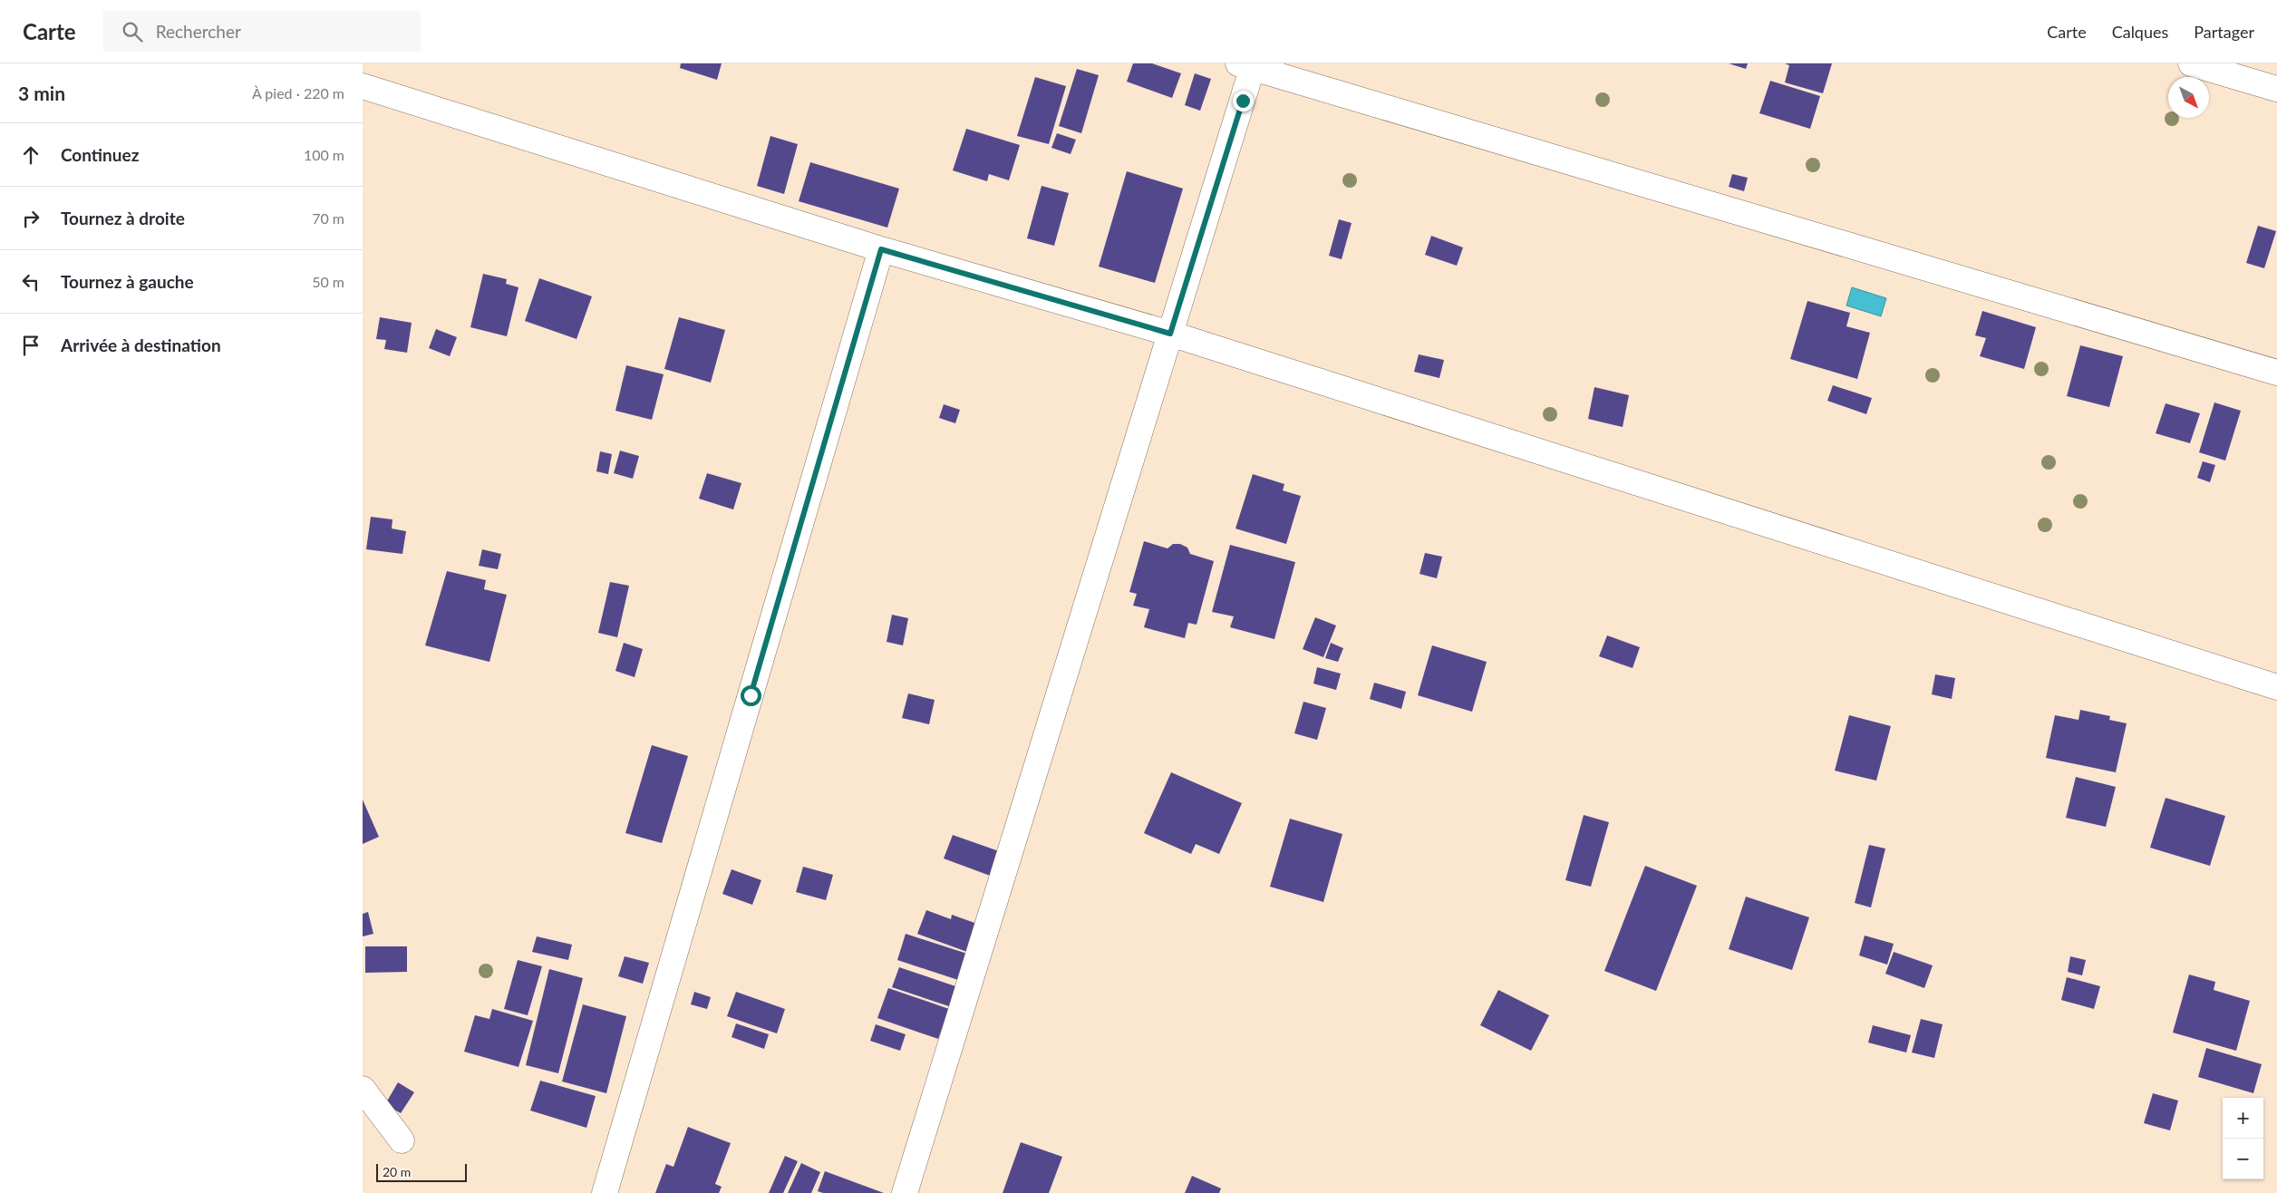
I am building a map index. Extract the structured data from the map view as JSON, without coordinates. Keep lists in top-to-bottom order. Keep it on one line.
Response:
{"scale_bar":"20 m","north":"bottom right","page":{"header":"Carte","search":"Rechercher","nav":["Carte","Calques","Partager"],"heading":["3 min","À pied · 220 m"],"list":[["Continuez","100 m"],["Tournez à droite","70 m"],["Tournez à gauche","50 m"],"Arrivée à destination"],"map_buttons":["+","−"],"scale":"20 m"}}
